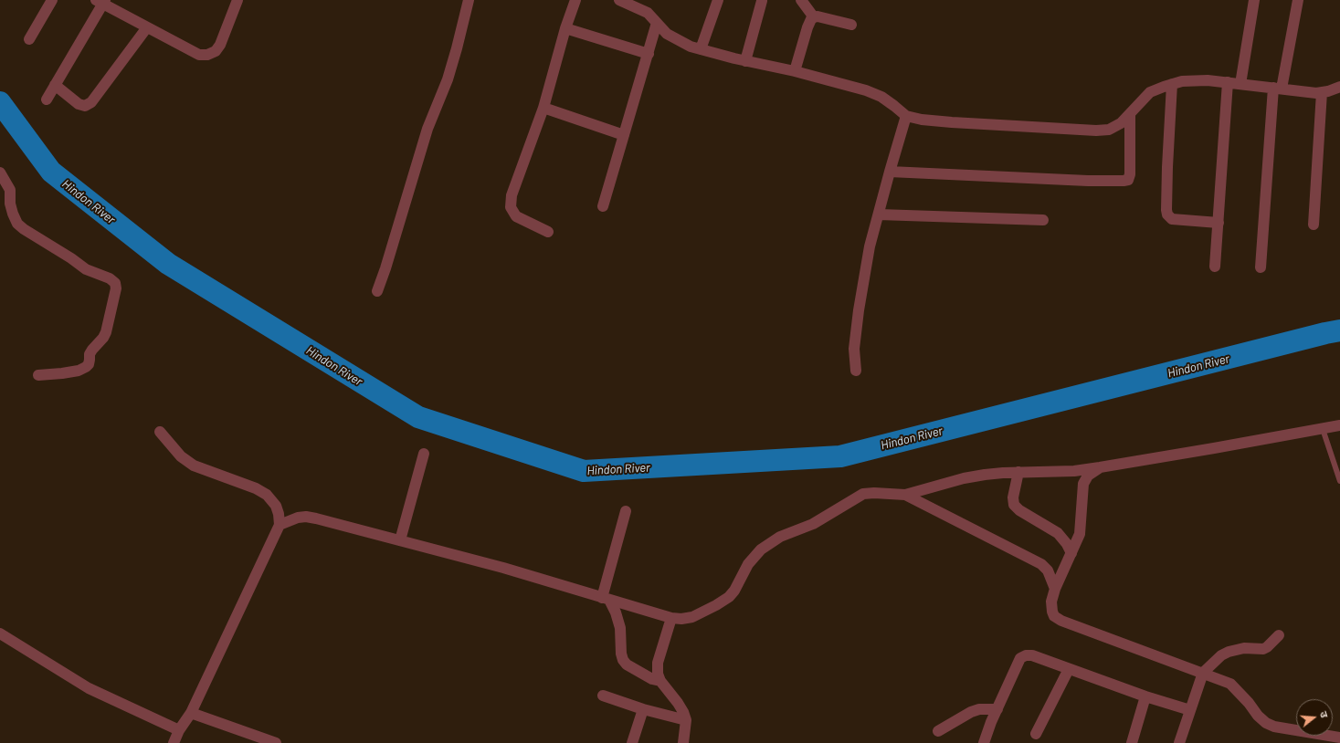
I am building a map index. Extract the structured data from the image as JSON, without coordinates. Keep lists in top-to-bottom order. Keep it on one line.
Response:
{"water":["Hindon River"],"north":"right"}
